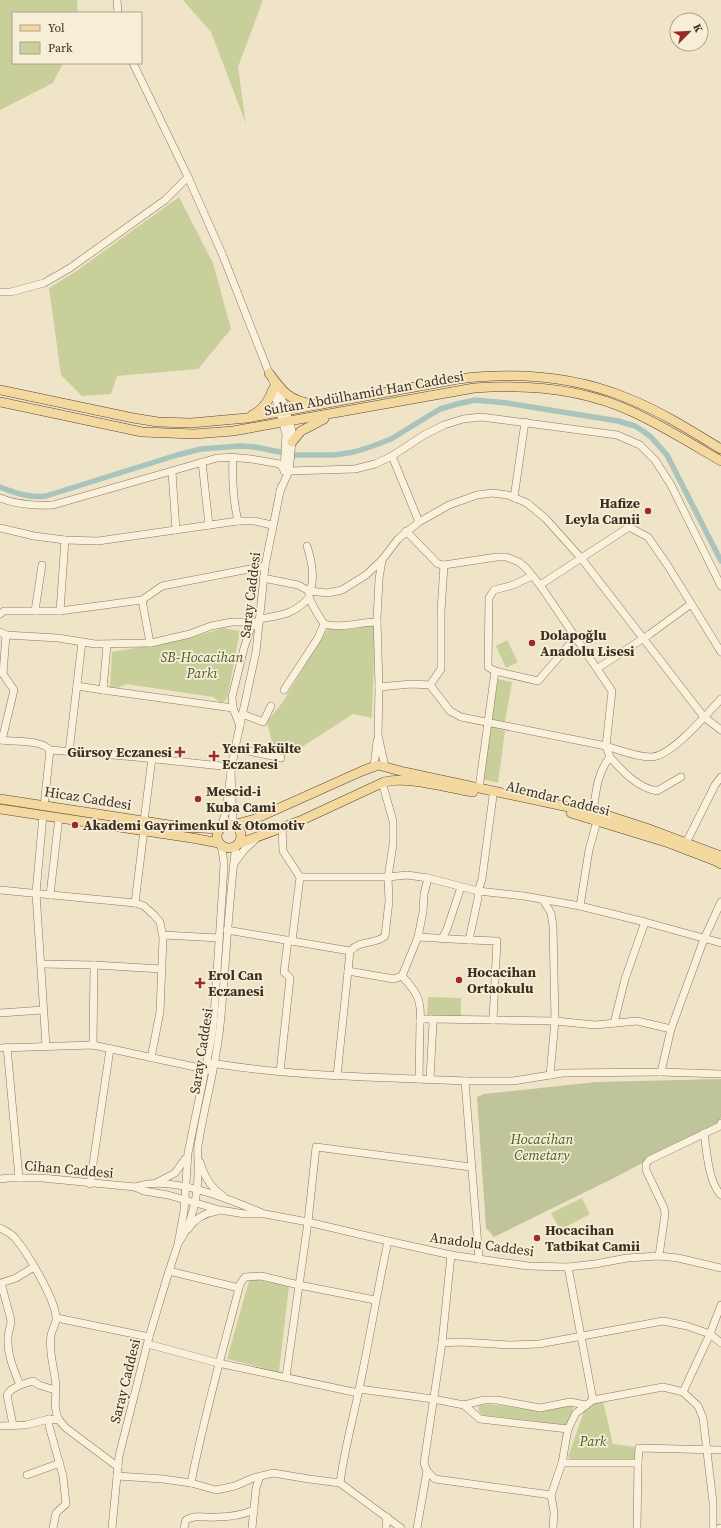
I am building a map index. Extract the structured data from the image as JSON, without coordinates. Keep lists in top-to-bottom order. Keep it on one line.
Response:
{"streets":{"main road":["Sultan Abdülhamid Han Caddesi","Hicaz Caddesi","Alemdar Caddesi"],"street":["Saray Caddesi","Cihan Caddesi","Anadolu Caddesi"]},"crossings":[["Sultan Abdülhamid Han Caddesi","Saray Caddesi"],["Saray Caddesi","Hicaz Caddesi"],["Saray Caddesi","Alemdar Caddesi"],["Saray Caddesi","Cihan Caddesi"],["Saray Caddesi","Anadolu Caddesi"],["Hicaz Caddesi","Alemdar Caddesi"],["Cihan Caddesi","Anadolu Caddesi"]],"parks":["SB-Hocacihan Parkı","Hocacihan Cemetary","Park"],"places":{"other":["Hafize Leyla Camii","Dolapoğlu Anadolu Lisesi","Mescid-i Kuba Cami","Akademi Gayrimenkul & Otomotiv","Hocacihan Ortaokulu","Hocacihan Tatbikat Camii"],"health":["Gürsoy Eczanesi","Yeni Fakülte Eczanesi","Erol Can Eczanesi"]},"legend":["Yol","Park"],"north":"top right"}
